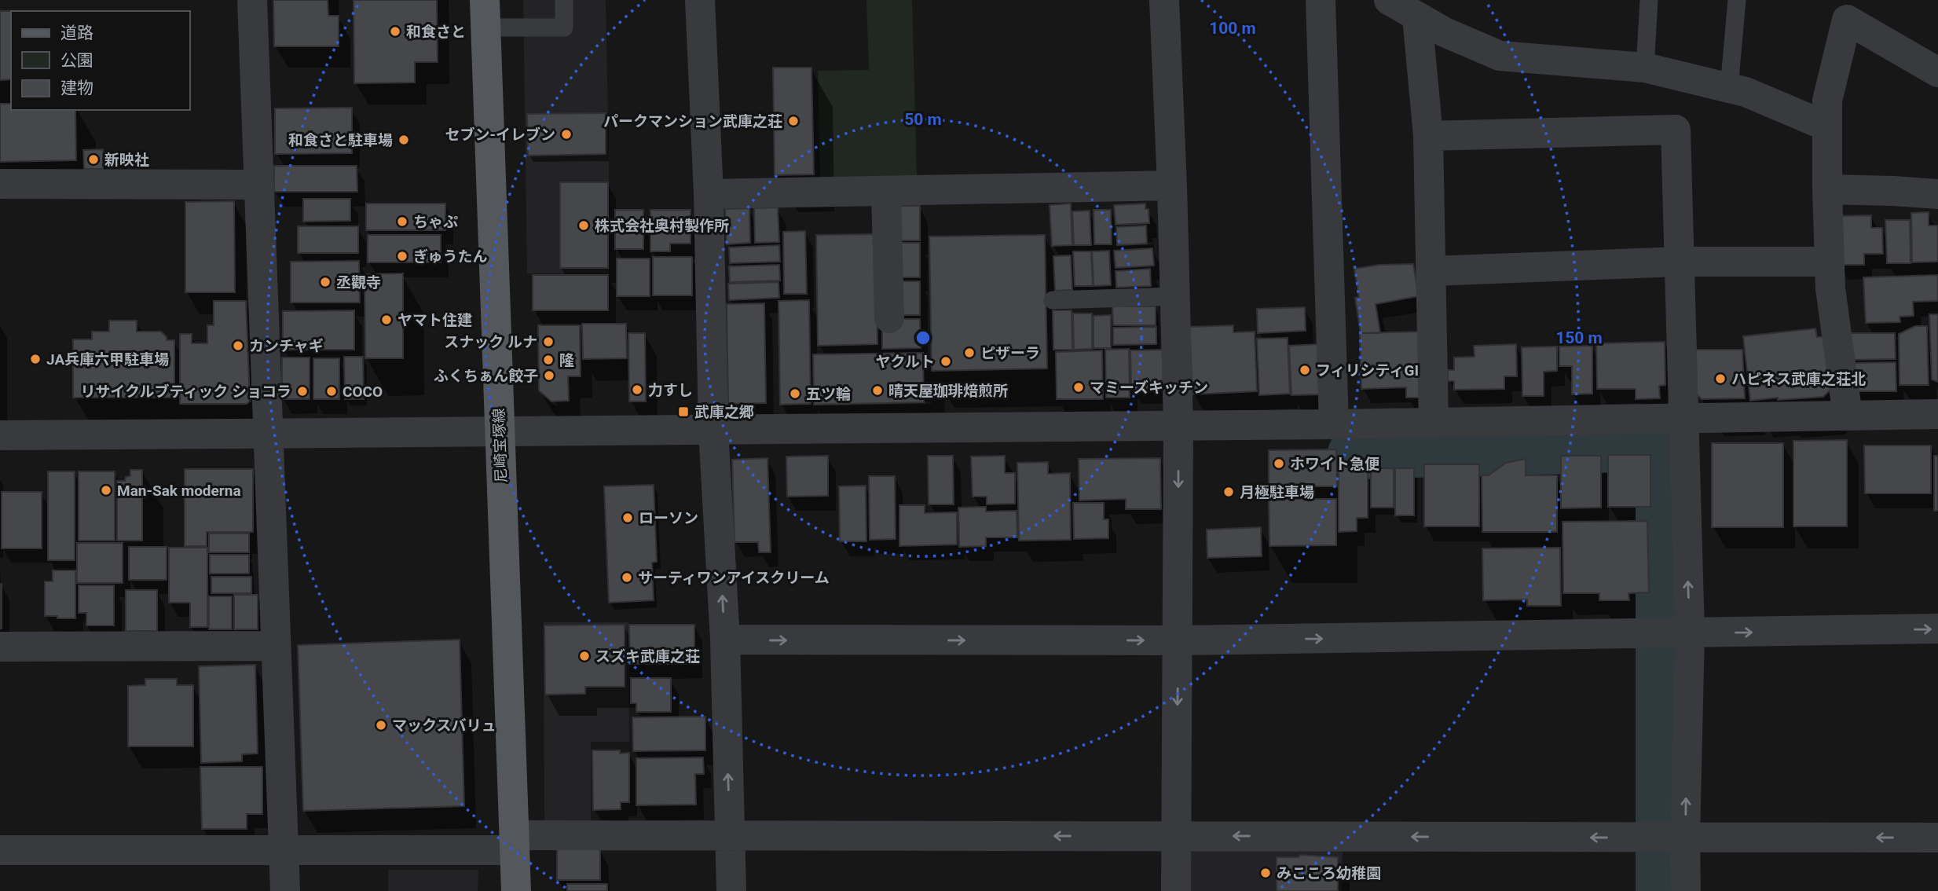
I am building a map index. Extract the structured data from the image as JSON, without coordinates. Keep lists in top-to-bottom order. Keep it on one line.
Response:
{"streets":{"main road":["尼崎宝塚線"]},"places":{"other":["和食さと","パークマンション武庫之荘","セブン-イレブン","和食さと駐車場","新映社","ちゃぷ","株式会社奥村製作所","ぎゅうたん","丞觀寺","ヤマト住建","スナック ルナ","カンチャギ","ピザーラ","JA兵庫六甲駐車場","隆","ヤクルト","フィリシティGI","ふくちぁん餃子","ハピネス武庫之荘北","マミーズキッチン","力すし","晴天屋珈琲焙煎所","リサイクルブティック ショコラ","COCO","五ツ輪","ホワイト急便","Man-Sak moderna","月極駐車場","ローソン","サーティワンアイスクリーム","スズキ武庫之荘","マックスバリュ","みこころ幼稚園"],"transit":["武庫之郷"]},"legend":["道路","公園","建物"],"rings":["100 m","50 m","150 m"]}
